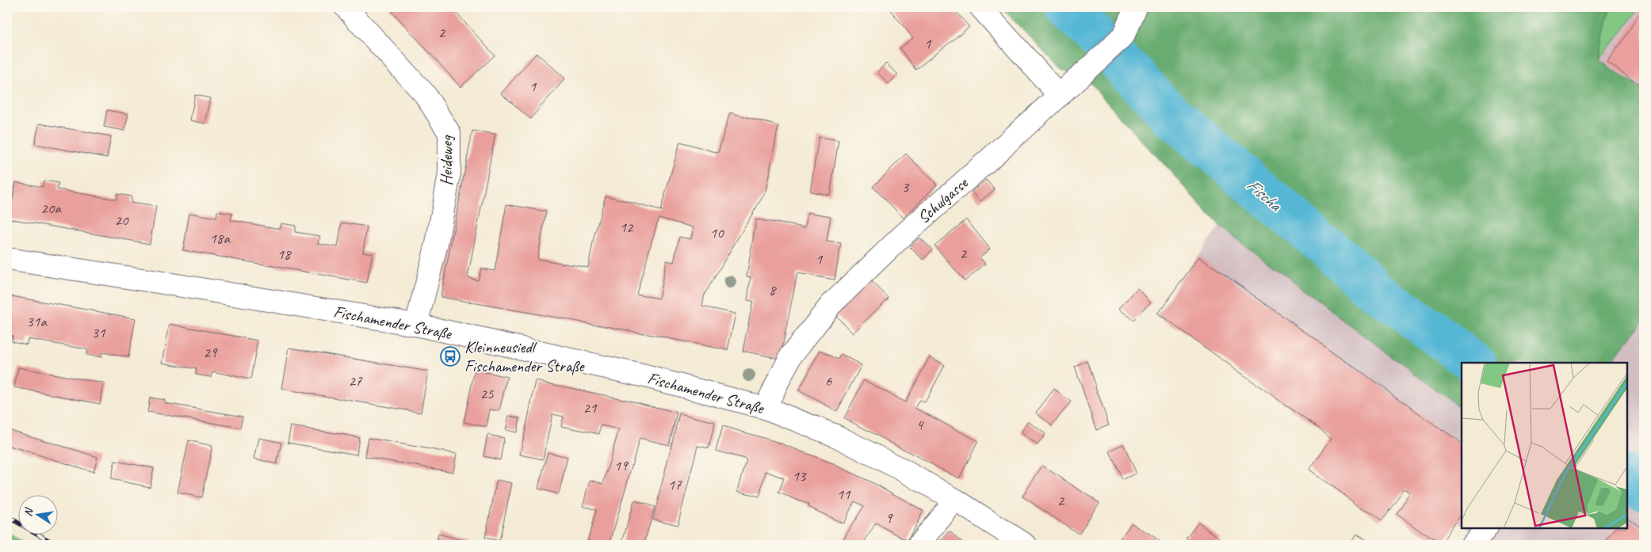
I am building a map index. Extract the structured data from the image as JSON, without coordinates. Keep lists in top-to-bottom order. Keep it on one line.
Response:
{"streets":{"street":["Heideweg","Schulgasse","Fischamender Straße"]},"crossings":[["Heideweg","Fischamender Straße"],["Schulgasse","Fischamender Straße"]],"water":["Fischa"],"places":{"bus stop":["Kleinneusiedl Fischamender Straße"]},"house_numbers":["2","1","1","3","20a","20","12","10","18a","2","18","1","8","31a","31","29","27","6","25","21","4","19","13","17","11","2","9"],"north":"left"}
